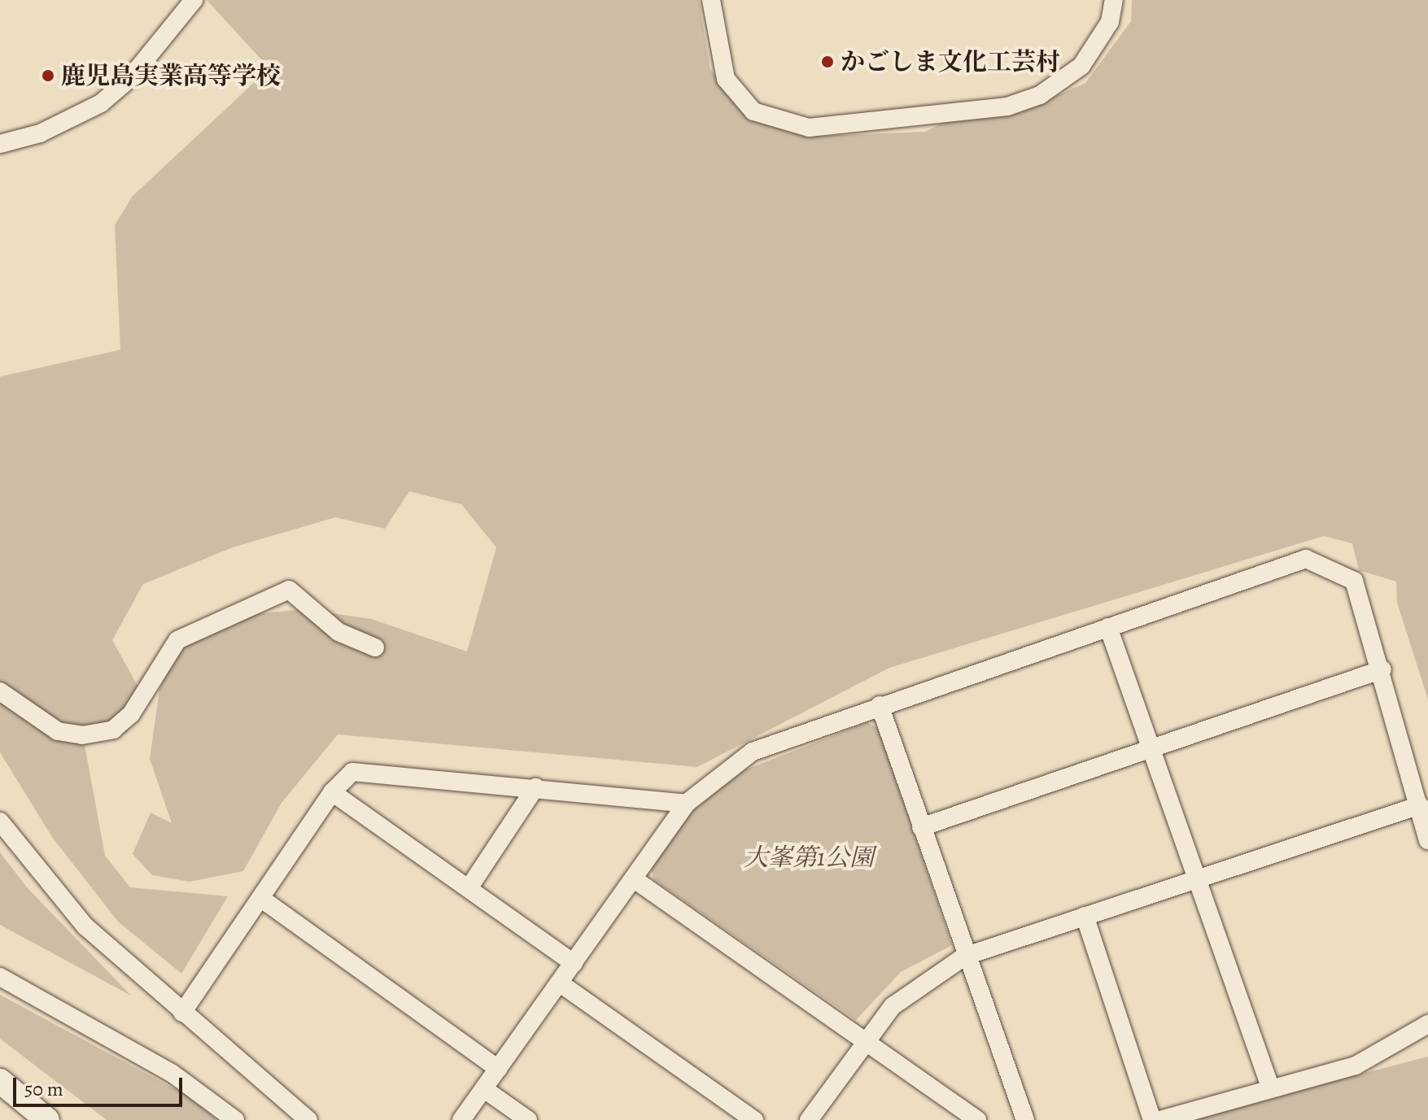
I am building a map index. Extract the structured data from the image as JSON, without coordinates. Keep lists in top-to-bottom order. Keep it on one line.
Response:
{"parks":["大峯第1公園"],"places":["かごしま文化工芸村","鹿児島実業高等学校"],"scale_bar":"50 m"}
